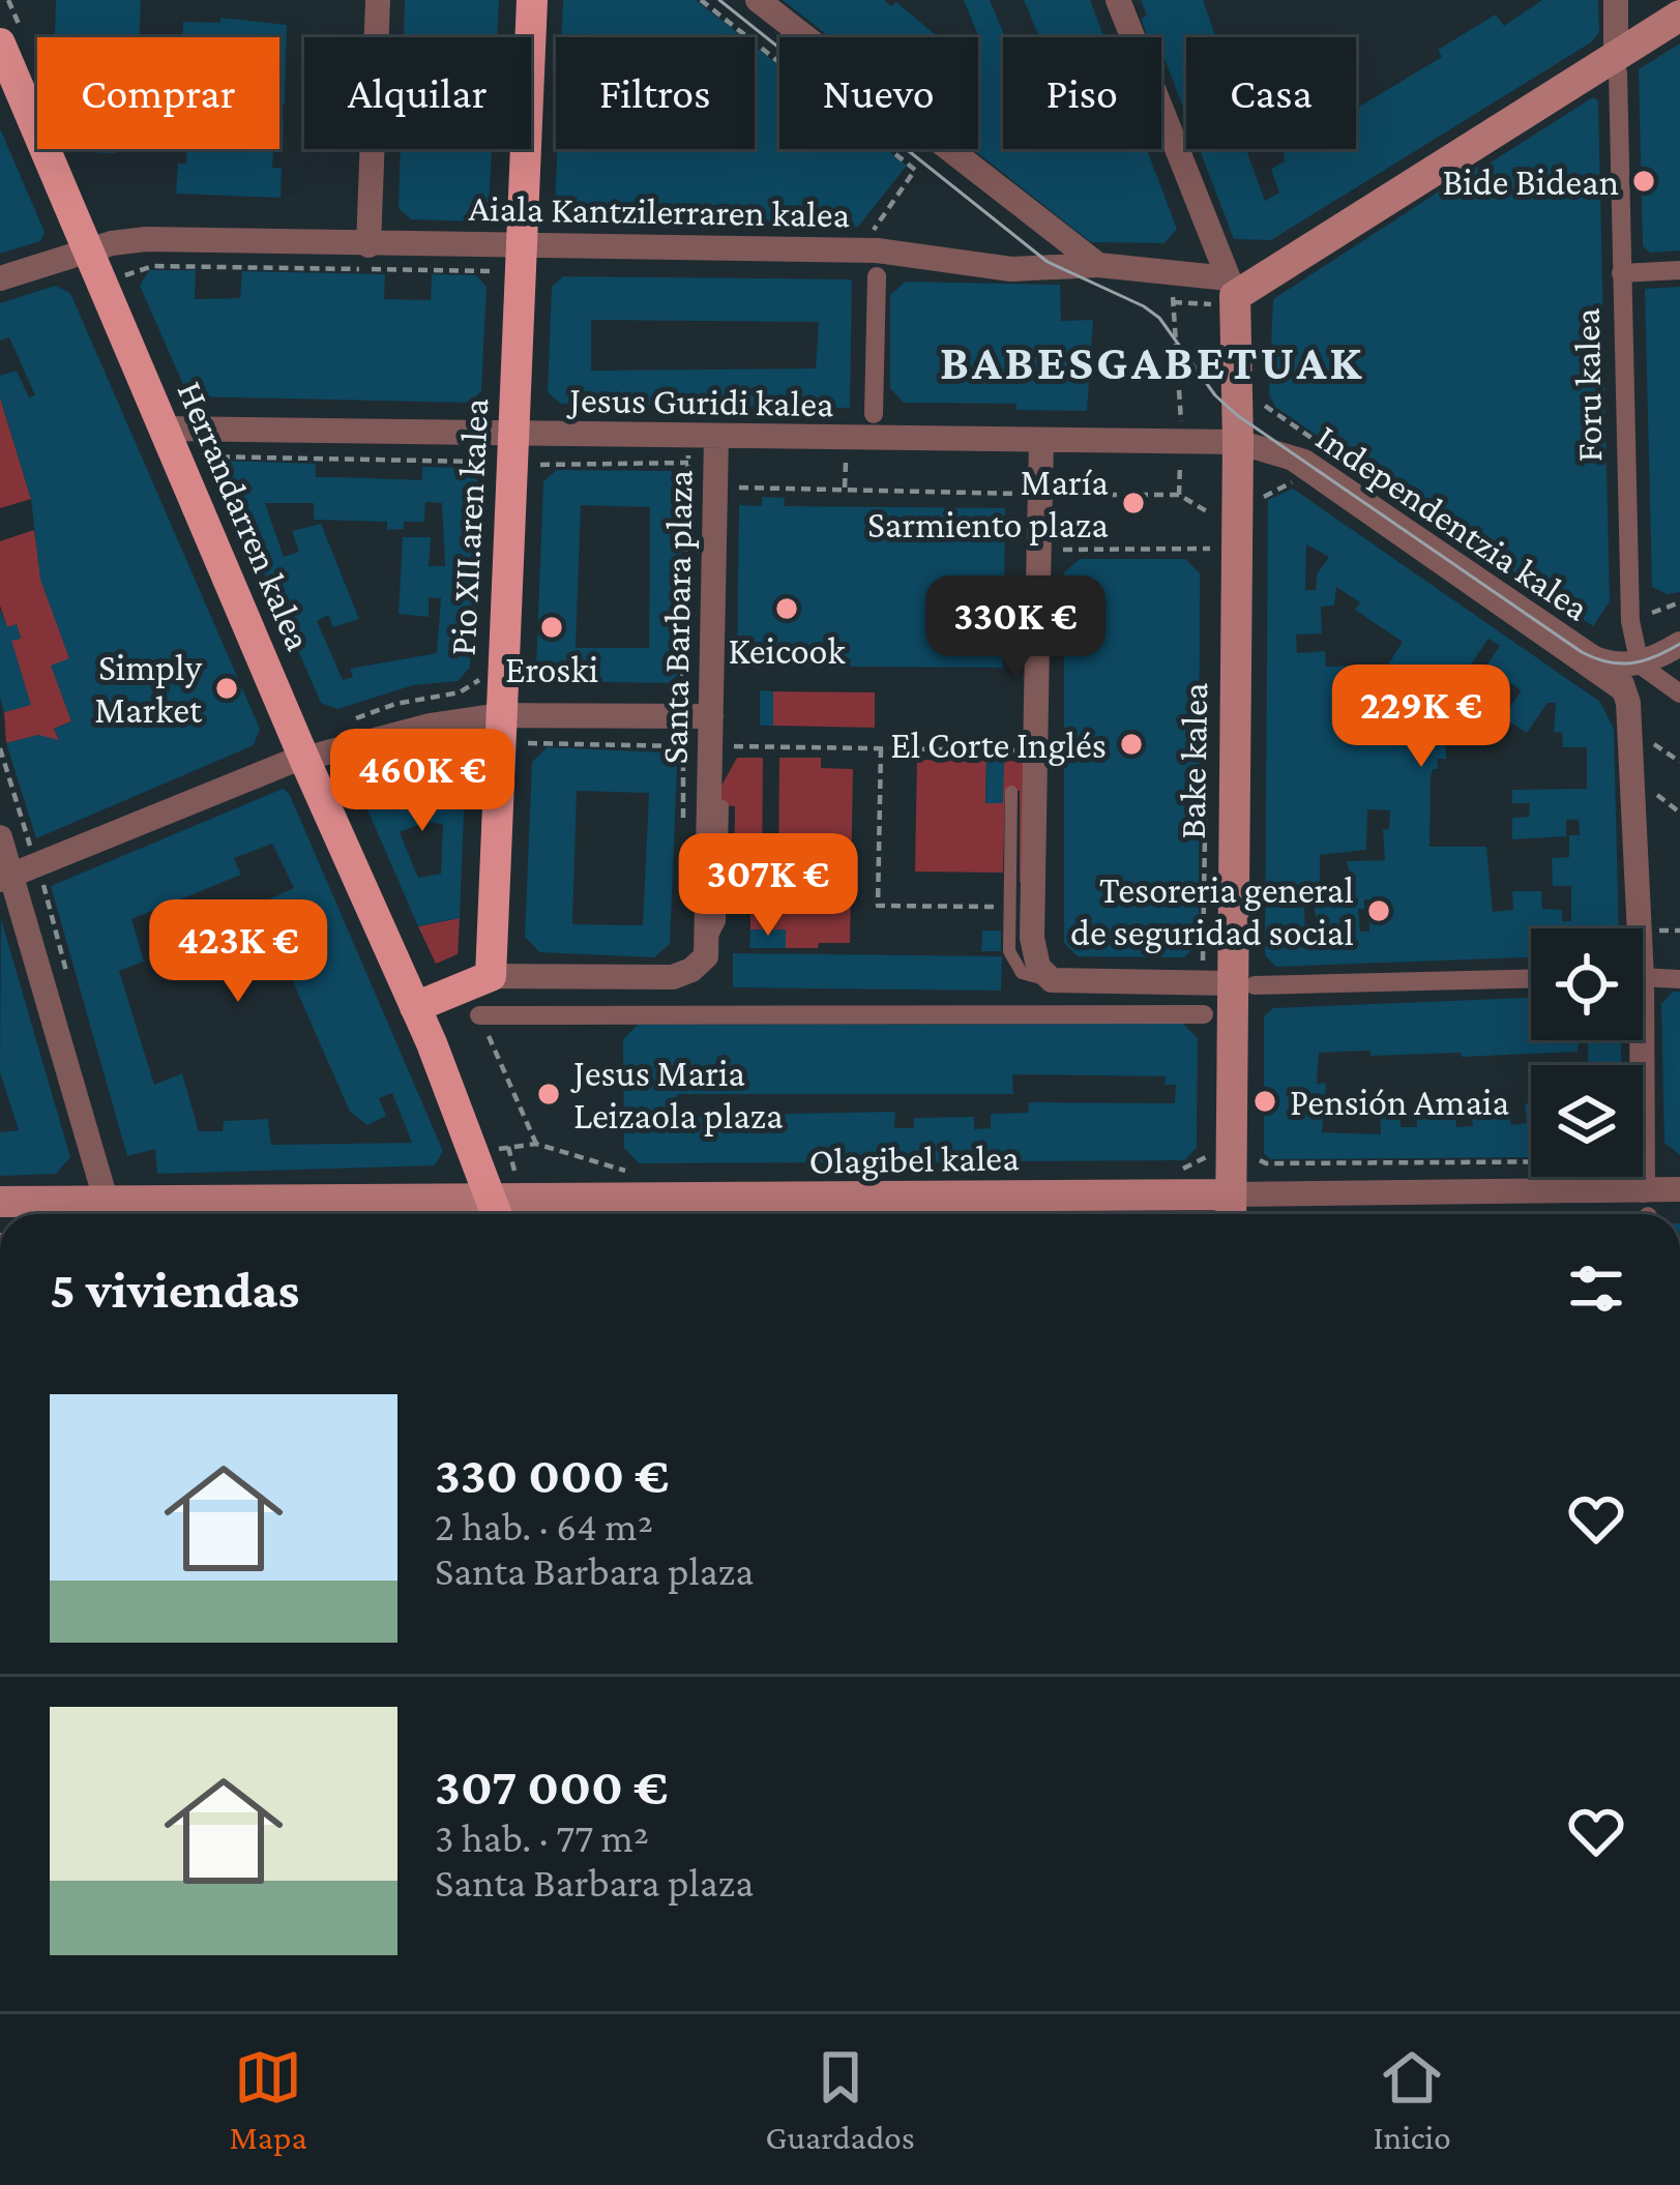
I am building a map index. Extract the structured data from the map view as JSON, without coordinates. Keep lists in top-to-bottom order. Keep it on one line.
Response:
{"streets":{"main road":["Herrandarren kalea","Pio XII.aren kalea","Bake kalea","Olagibel kalea"],"street":["Aiala Kantzilerraren kalea","Foru kalea","Jesus Guridi kalea","Independentzia kalea","Santa Barbara plaza"]},"crossings":[["Aiala Kantzilerraren kalea","Herrandarren kalea"],["Aiala Kantzilerraren kalea","Pio XII.aren kalea"],["Aiala Kantzilerraren kalea","Bake kalea"],["Foru kalea","Independentzia kalea"],["Foru kalea","Olagibel kalea"],["Jesus Guridi kalea","Herrandarren kalea"],["Jesus Guridi kalea","Independentzia kalea"],["Jesus Guridi kalea","Pio XII.aren kalea"],["Jesus Guridi kalea","Santa Barbara plaza"],["Jesus Guridi kalea","Bake kalea"],["Herrandarren kalea","Olagibel kalea"],["Independentzia kalea","Bake kalea"],["Bake kalea","Olagibel kalea"]],"districts":["BABESGABETUAK"],"places":["Bide Bidean","María Sarmiento plaza","Keicook","Eroski","Simply Market","El Corte Inglés","Tesoreria general de seguridad social","Jesus Maria Leizaola plaza","Pensión Amaia"],"page":{"chip":["Comprar","Alquilar","Filtros","Nuevo","Piso","Casa"],"price":["330K €","229K €","460K €","307K €","423K €"],"heading":"5 viviendas","list":[{"name":"330 000 €","note":"2 hab. · 64 m² · Santa Barbara plaza"},{"name":"307 000 €","note":"3 hab. · 77 m² · Santa Barbara plaza"}],"tabs":["Mapa","Guardados","Inicio"]}}
